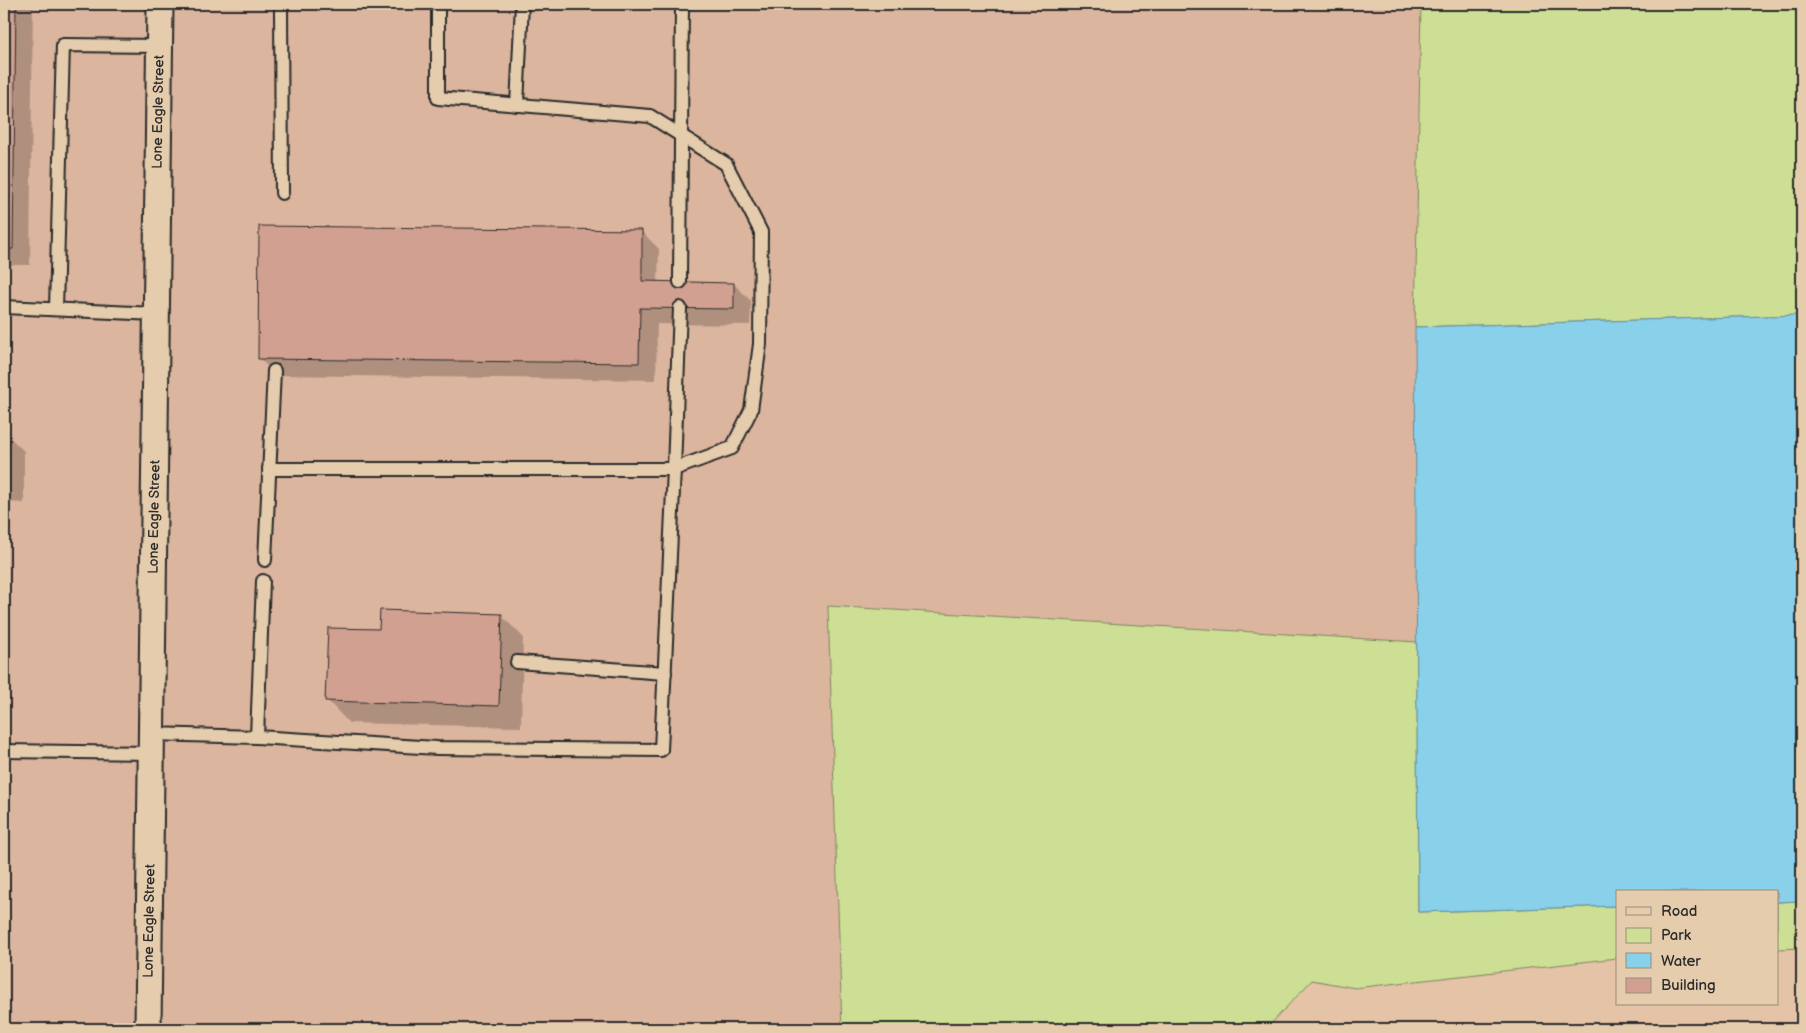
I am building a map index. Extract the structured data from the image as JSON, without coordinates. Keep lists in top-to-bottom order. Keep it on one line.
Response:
{"streets":{"street":["Lone Eagle Street"]},"legend":["Road","Park","Water","Building"]}
